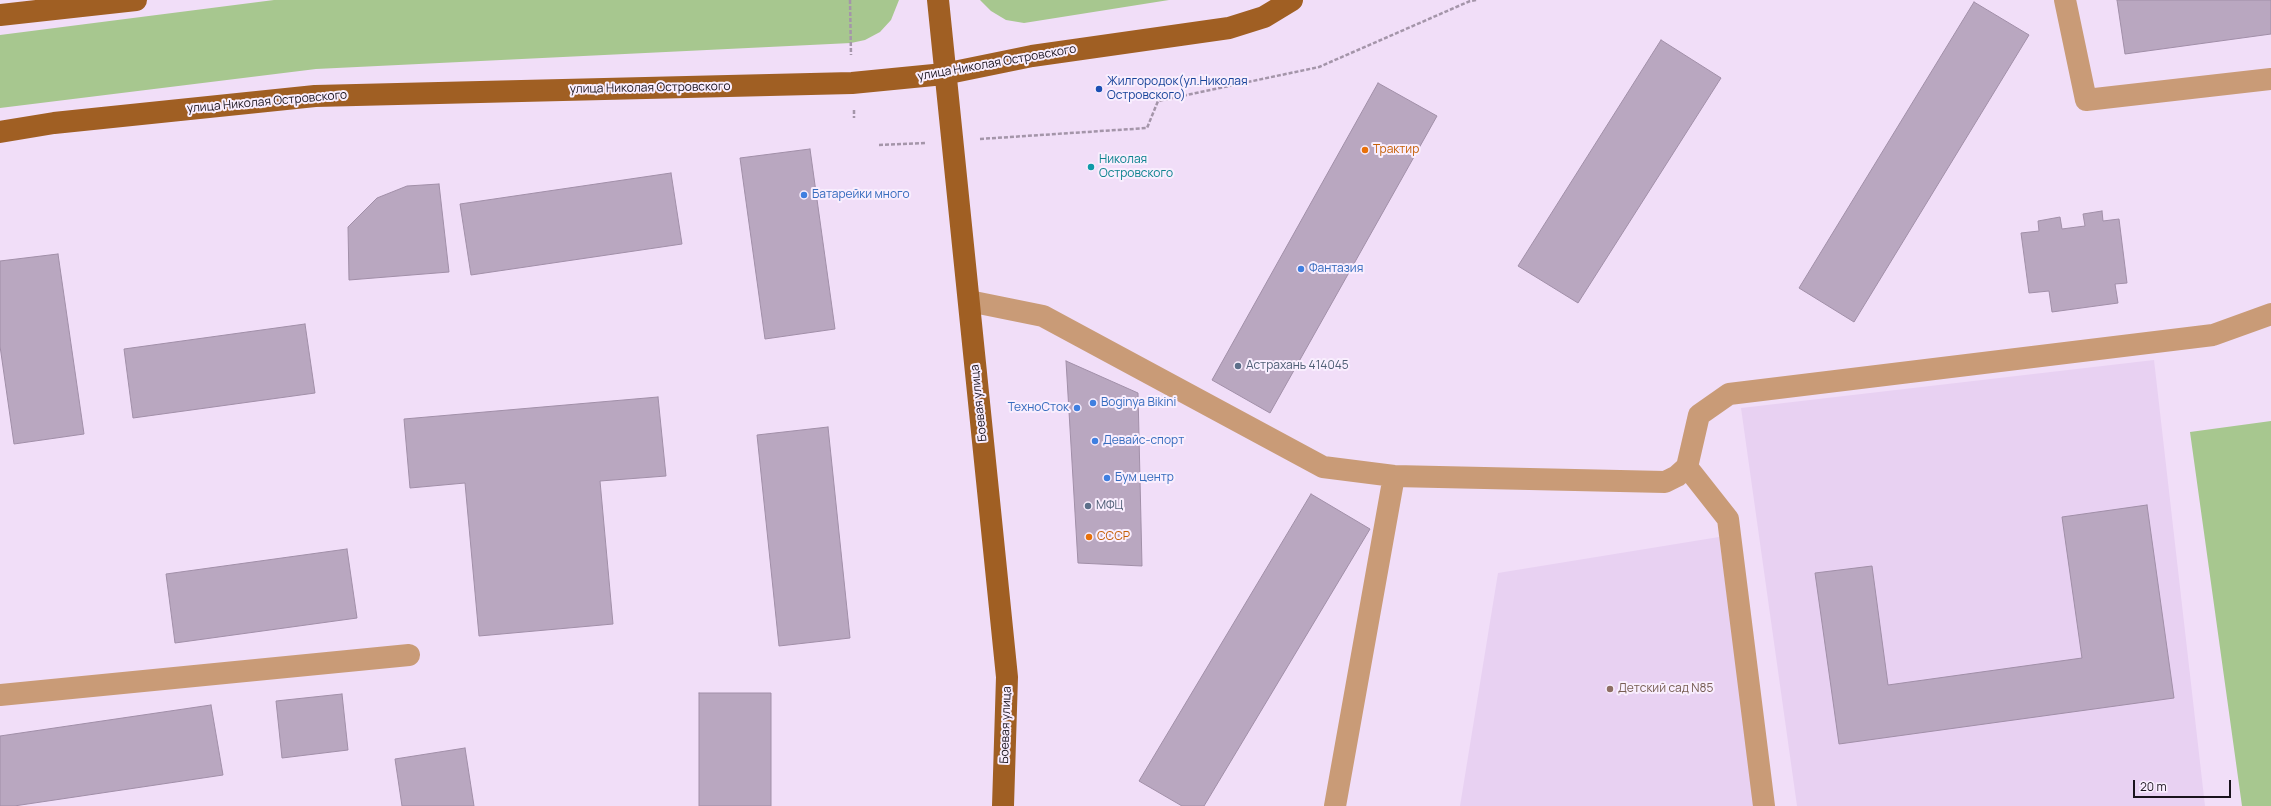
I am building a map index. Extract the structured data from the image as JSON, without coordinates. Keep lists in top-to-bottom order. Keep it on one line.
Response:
{"streets":{"main road":["улица Николая Островского","Боевая улица"]},"crossings":[["улица Николая Островского","Боевая улица"]],"places":["Жилгородок(ул.Николая Островского)","Трактир","Николая Островского","Батарейки много","Фантазия","Астрахань 414045","Boginya Bikini","ТехноСток","Девайс-спорт","Бум центр","МФЦ","СССР","Детский сад N85"],"scale_bar":"20 m"}
